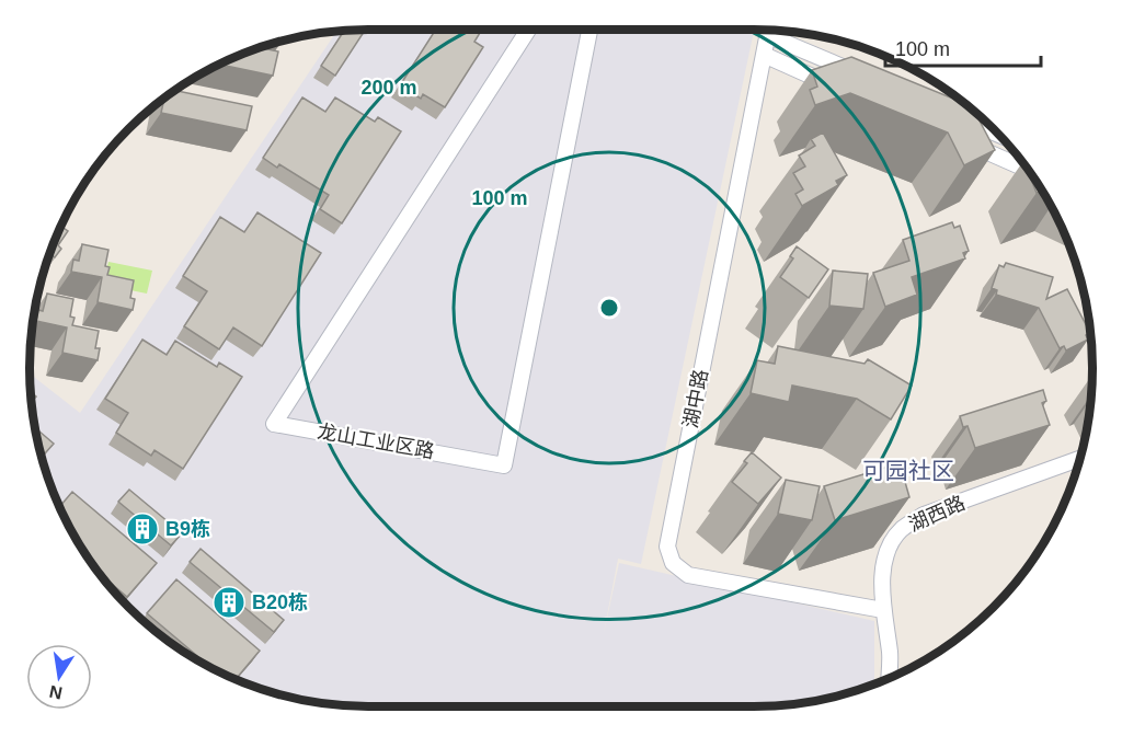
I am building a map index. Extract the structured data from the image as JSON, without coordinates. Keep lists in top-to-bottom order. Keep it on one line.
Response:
{"streets":{"street":["湖中路","龙山工业区路","湖西路"]},"crossings":[["湖中路","湖西路"]],"districts":["可园社区"],"places":{"building":["B9栋","B20栋"]},"scale_bar":"100 m","north":"bottom","rings":["200 m","100 m"]}
